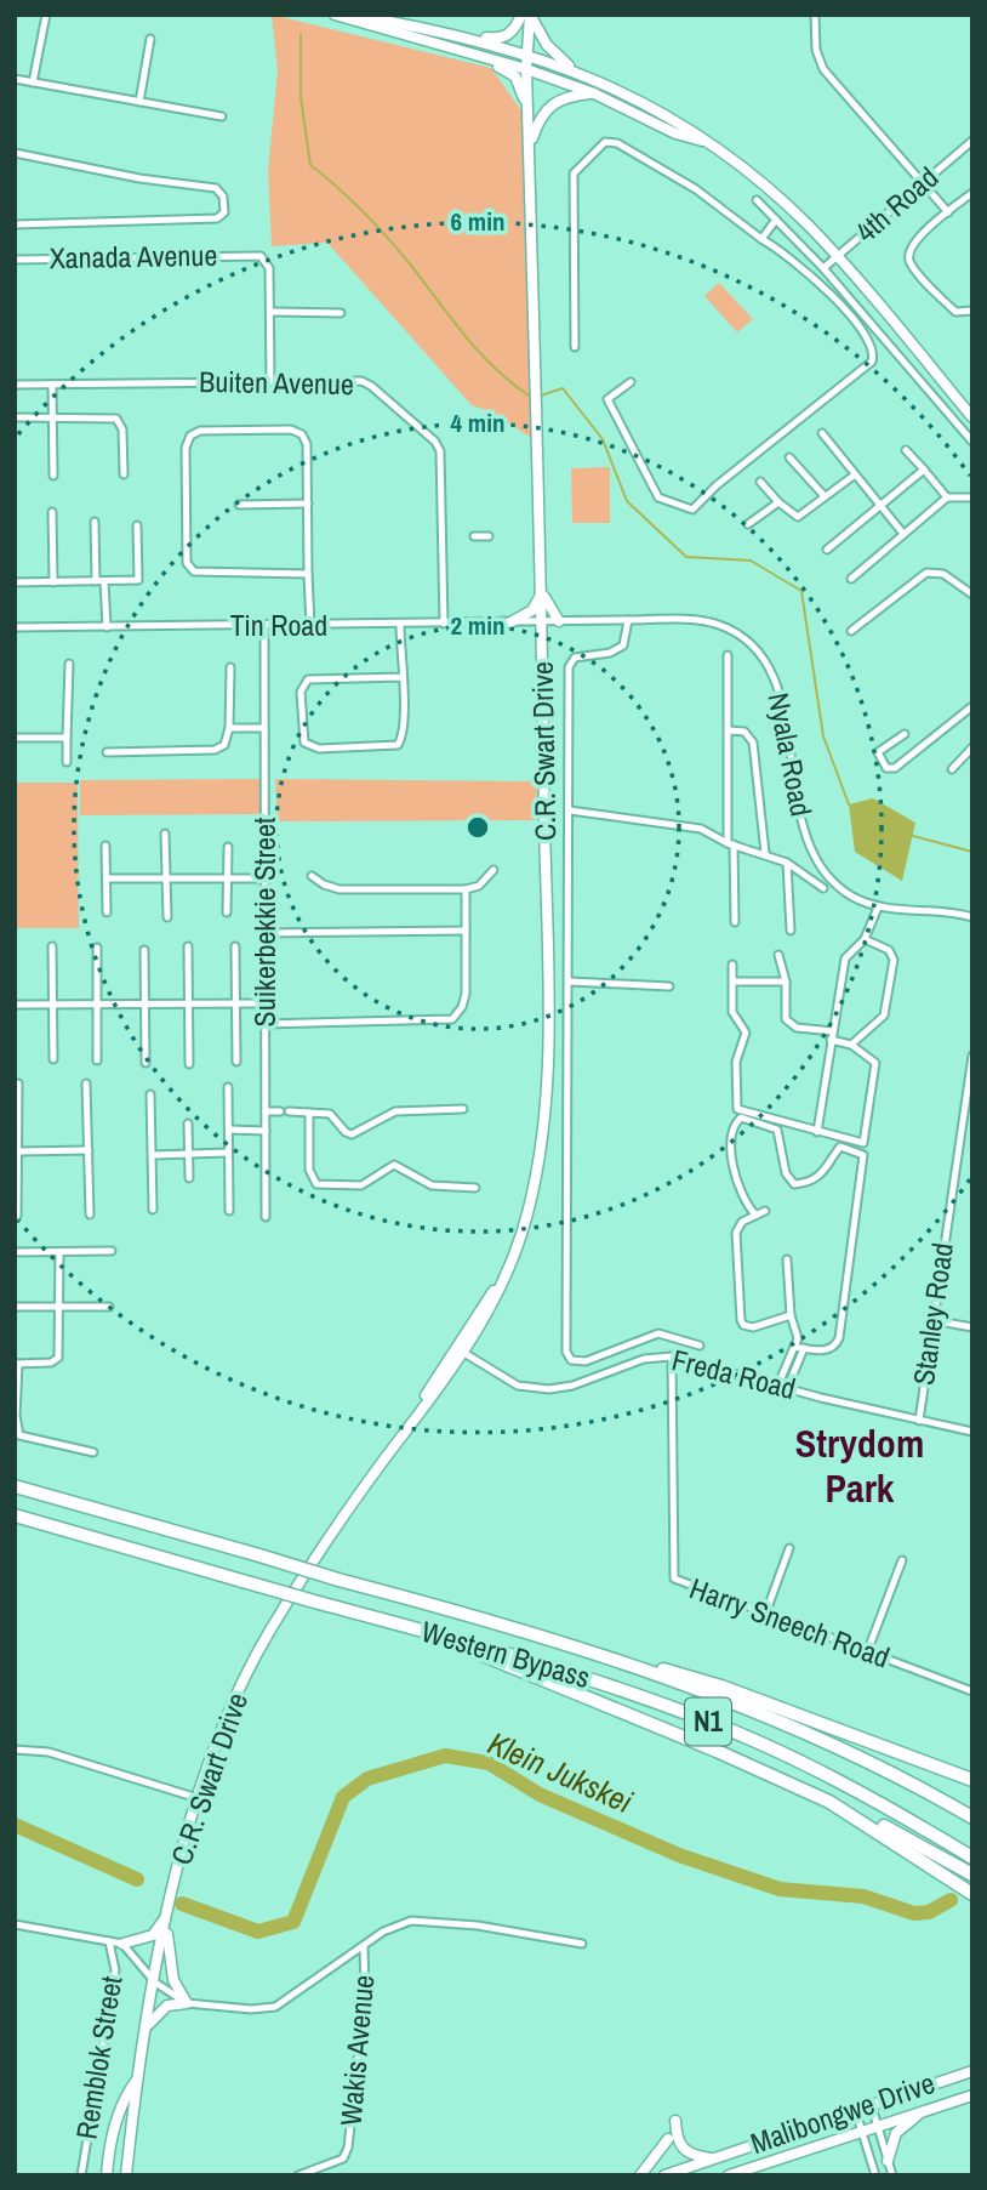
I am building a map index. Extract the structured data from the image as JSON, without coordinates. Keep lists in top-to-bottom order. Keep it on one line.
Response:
{"streets":{"highway":["Western Bypass","N1"],"street":["4th Road","Xanada Avenue","Buiten Avenue","Tin Road","C.R. Swart Drive","Nyala Road","Suikerbekkie Street","Stanley Road","Freda Road","Harry Sneech Road","Wakis Avenue","Remblok Street","Malibongwe Drive"]},"crossings":[["Buiten Avenue","Tin Road"],["Tin Road","C.R. Swart Drive"],["Tin Road","Nyala Road"],["Tin Road","Suikerbekkie Street"],["C.R. Swart Drive","Nyala Road"],["C.R. Swart Drive","Freda Road"],["Stanley Road","Freda Road"],["Freda Road","Harry Sneech Road"]],"districts":["Strydom Park"],"water":["Klein Jukskei"],"rings":["6 min","4 min","2 min"]}
